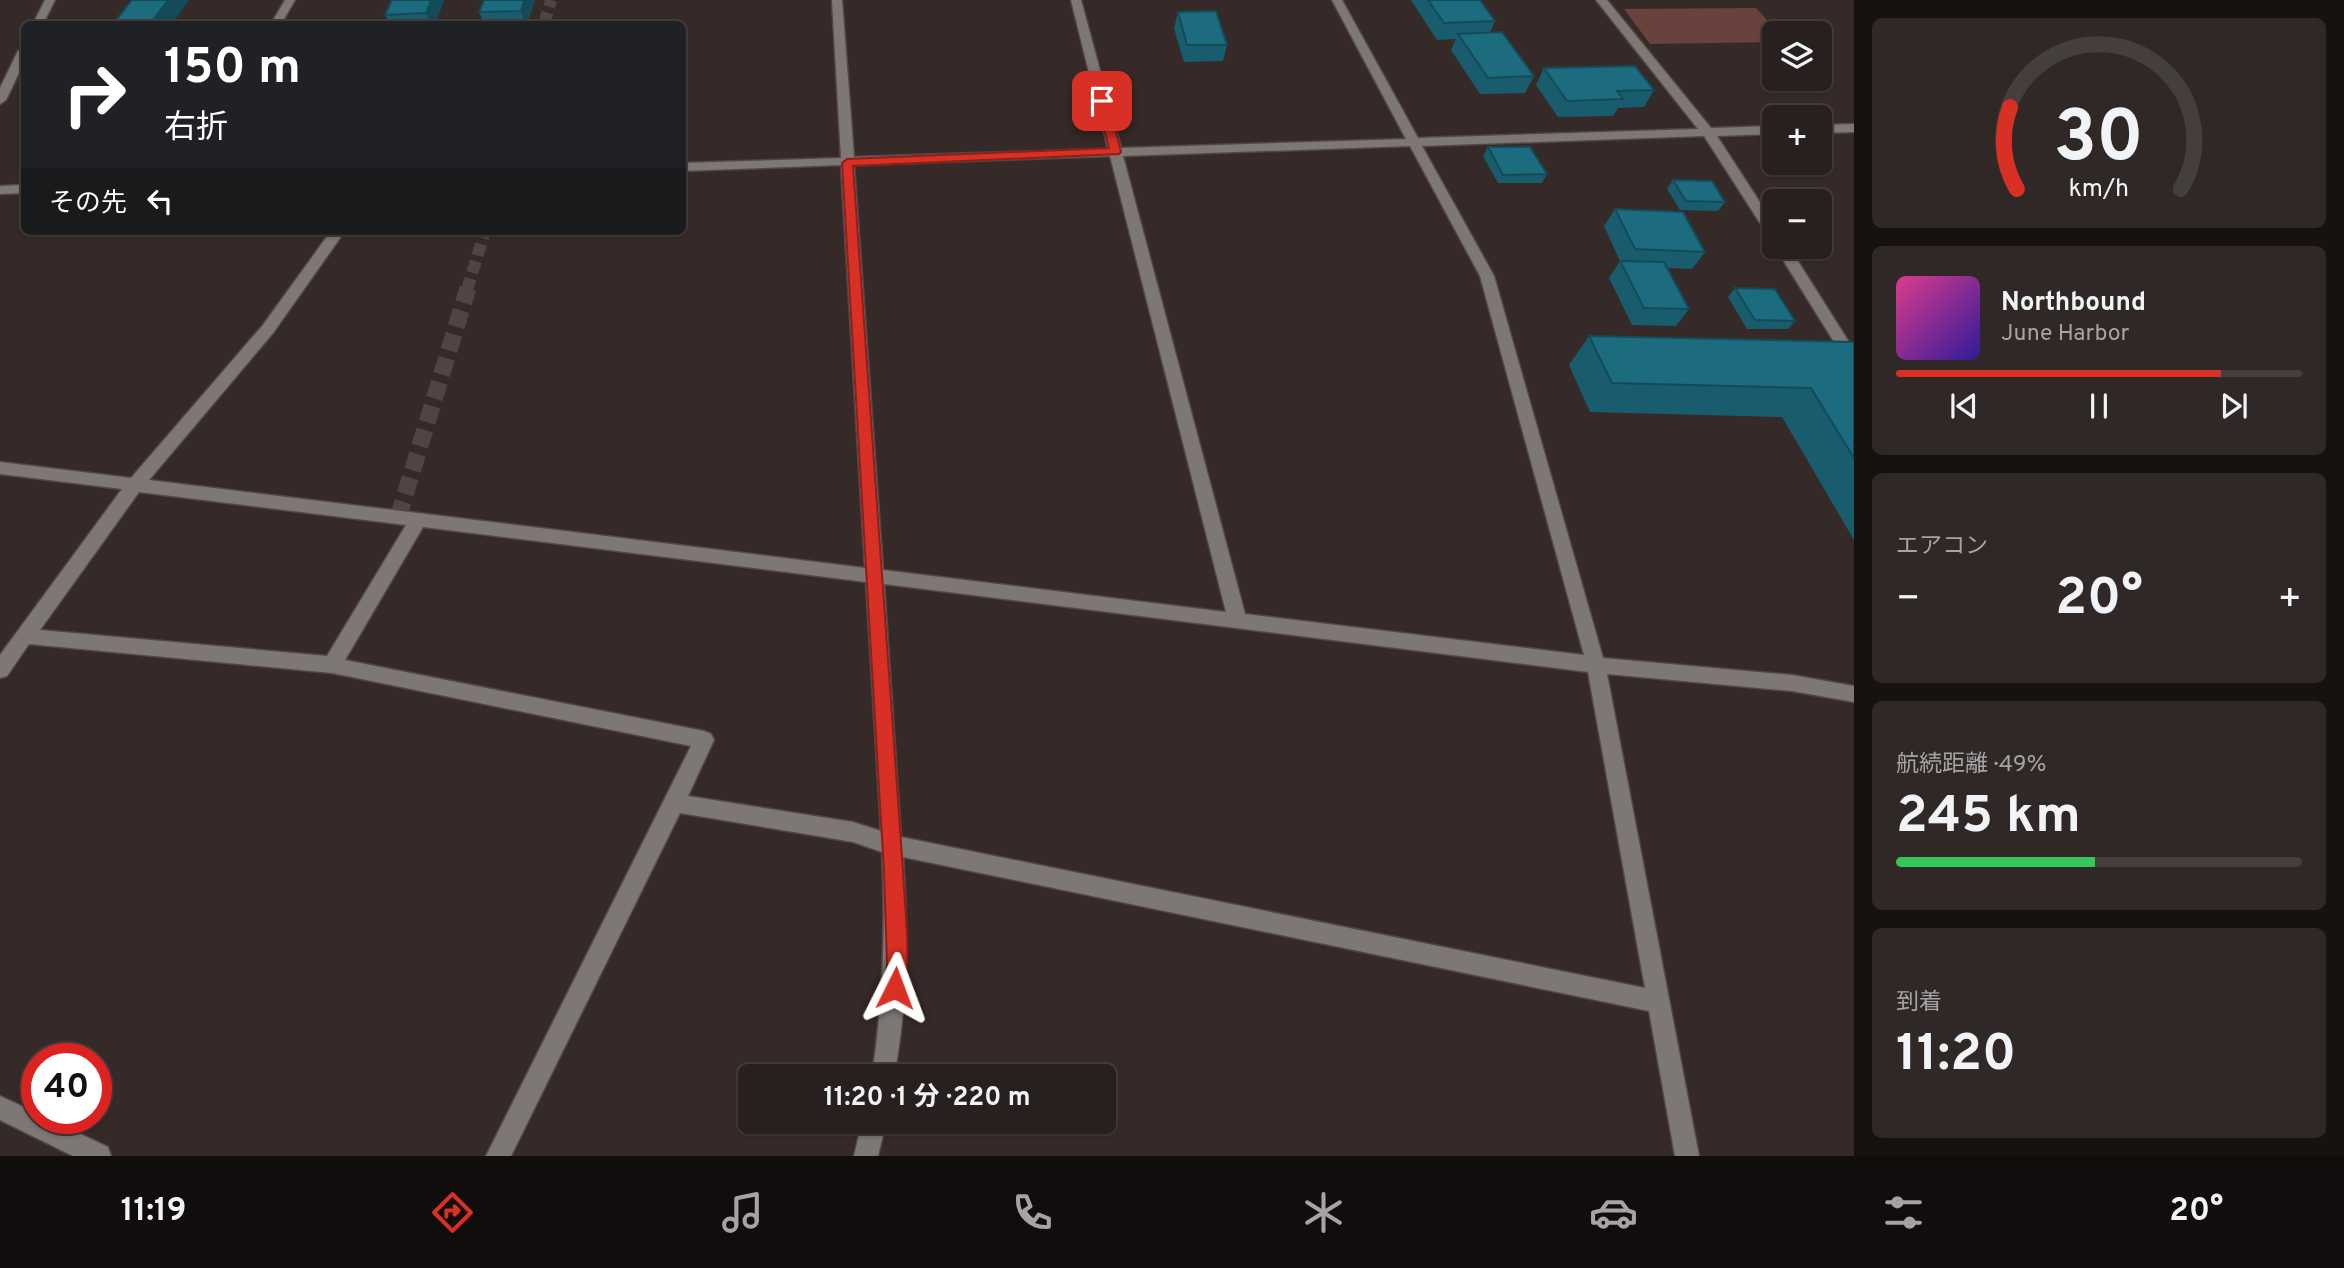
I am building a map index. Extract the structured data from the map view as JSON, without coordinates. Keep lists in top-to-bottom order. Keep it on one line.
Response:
{"page":{"map_buttons":["+","−"],"turn":["150 m","右折"],"then":"その先","song":["Northbound","June Harbor"],"tile":["エアコン",["航続距離 · 49%","245 km"],["到着","11:20"]],"heat":["−","20°","+"],"limit":"40","trip":"11:20 · 1 分 · 220 m","tabs":["11:19","20°"],"gauge":["30","km/h"]}}
